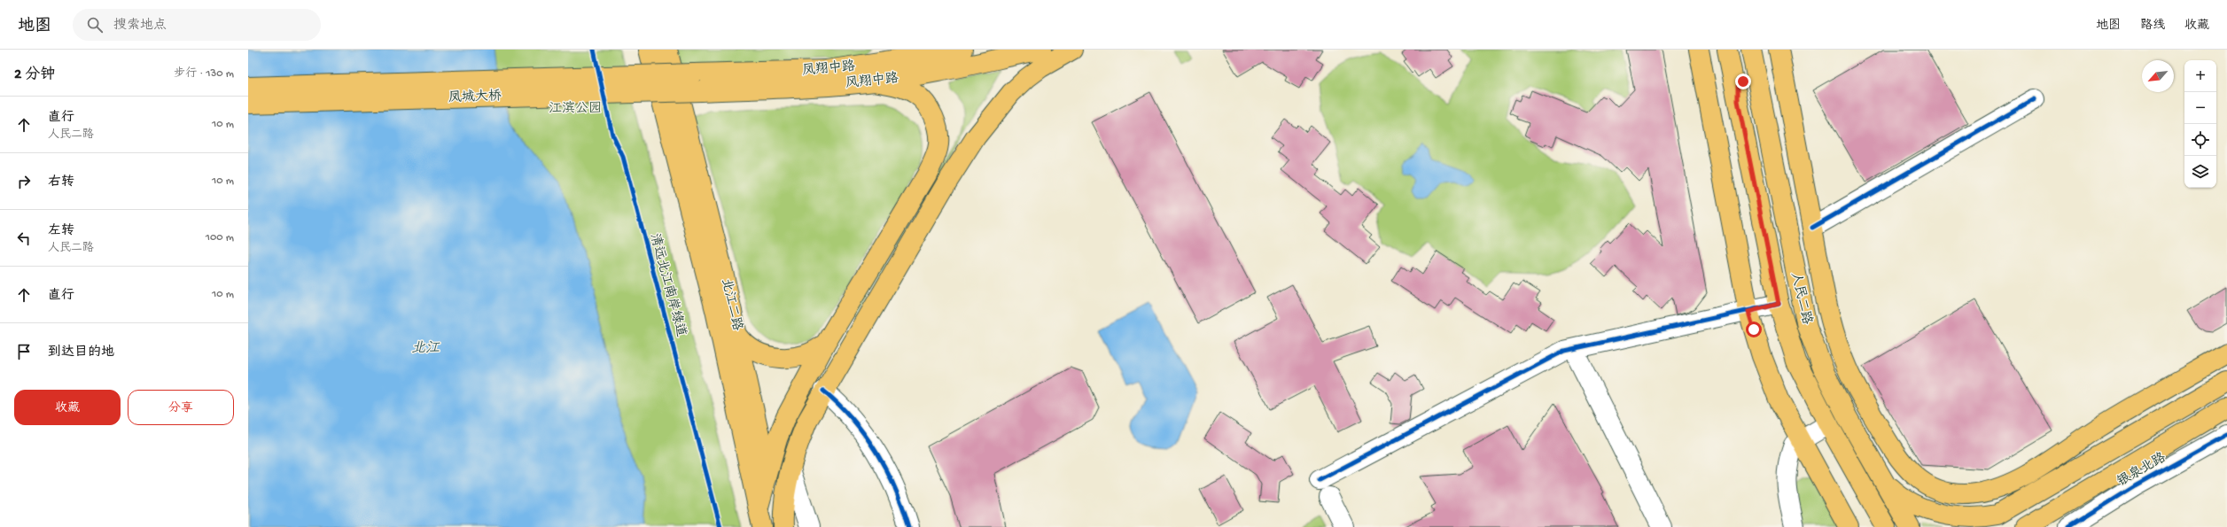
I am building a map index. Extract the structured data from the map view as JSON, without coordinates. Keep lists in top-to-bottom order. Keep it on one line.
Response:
{"streets":{"main road":["凤翔中路","风翔中路","凤城大桥","人民二路","北江二路","银泉北路"],"cycle path":["清远北江南岸绿道"]},"crossings":[["凤翔中路","风翔中路"],["凤翔中路","凤城大桥"],["风翔中路","凤城大桥"]],"water":["北江"],"parks":["江滨公园"],"north":"bottom left","page":{"header":"地图","search":"搜索地点","nav":["地图","路线","收藏"],"heading":["2 分钟","步行 · 130 m"],"map_buttons":["+","−"],"list":[["直行","人民二路","10 m"],["右转","10 m"],["左转","人民二路","100 m"],["直行","10 m"],"到达目的地"],"buttons":["收藏","分享"]}}
